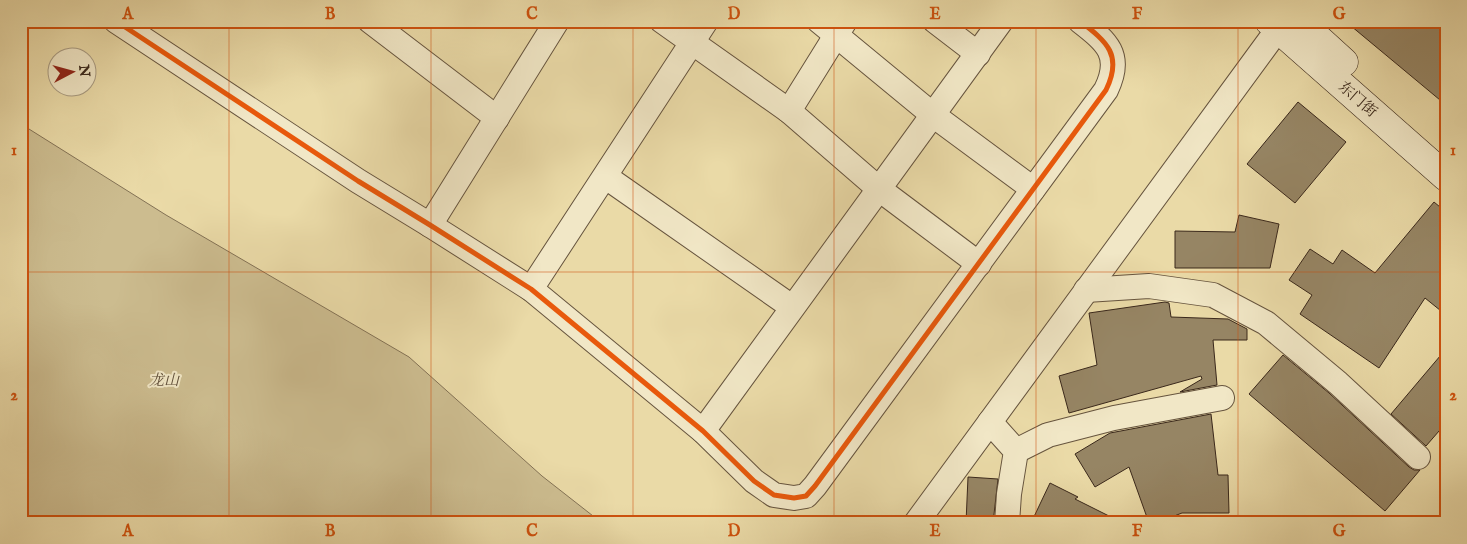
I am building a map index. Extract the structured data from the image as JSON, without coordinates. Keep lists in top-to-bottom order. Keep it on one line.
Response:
{"streets":{"street":["东门街"]},"parks":["龙山"],"north":"right","grid":{"columns":["A","B","C","D","E","F","G"],"rows":["1","2"]}}
